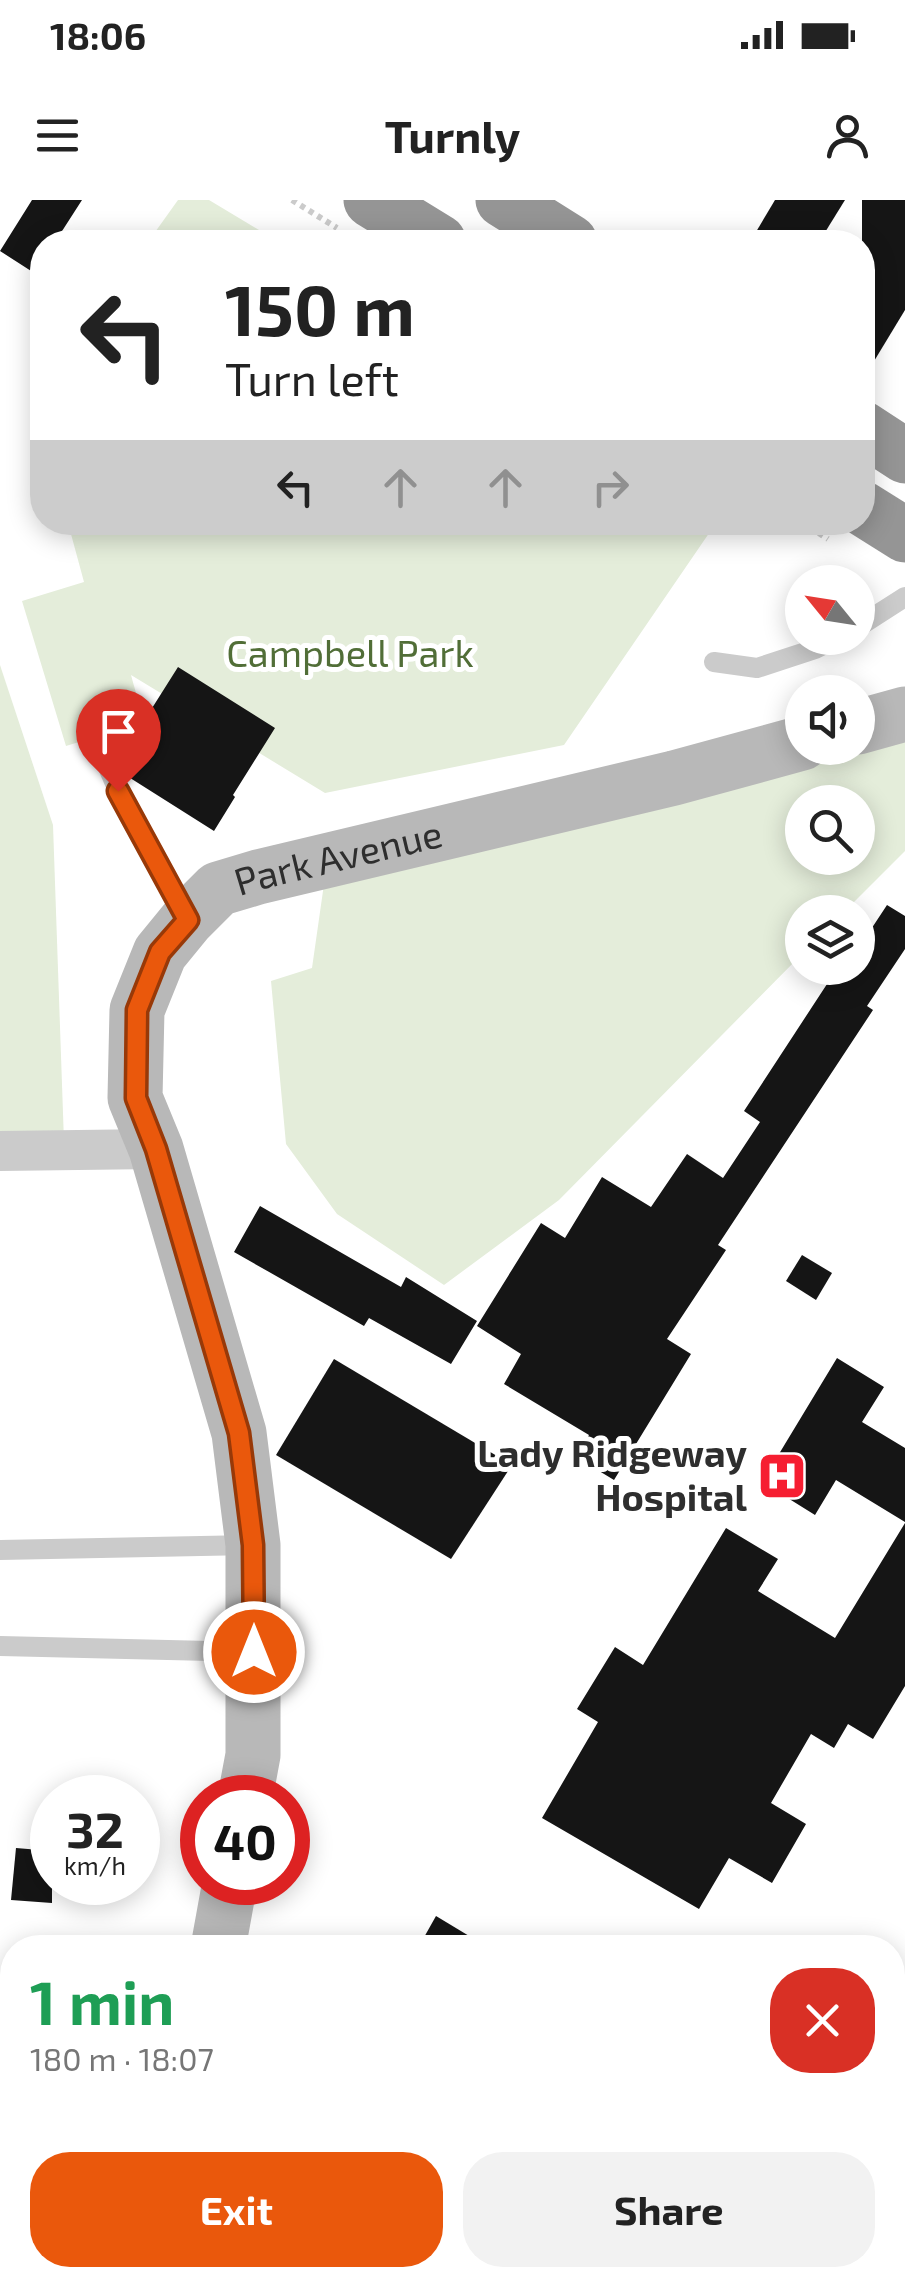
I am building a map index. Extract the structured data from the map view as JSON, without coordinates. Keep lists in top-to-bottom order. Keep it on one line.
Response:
{"streets":{"street":["Park Avenue"]},"parks":["Campbell Park"],"places":{"hospital":["Lady Ridgeway Hospital"]},"north":"top left","page":{"status":"18:06","header":"Turnly","turn":["150 m","Turn left"],"speed":"32 km/h","limit":"40","heading":["1 min","180 m · 18:07"],"buttons":["Exit","Share"]}}
